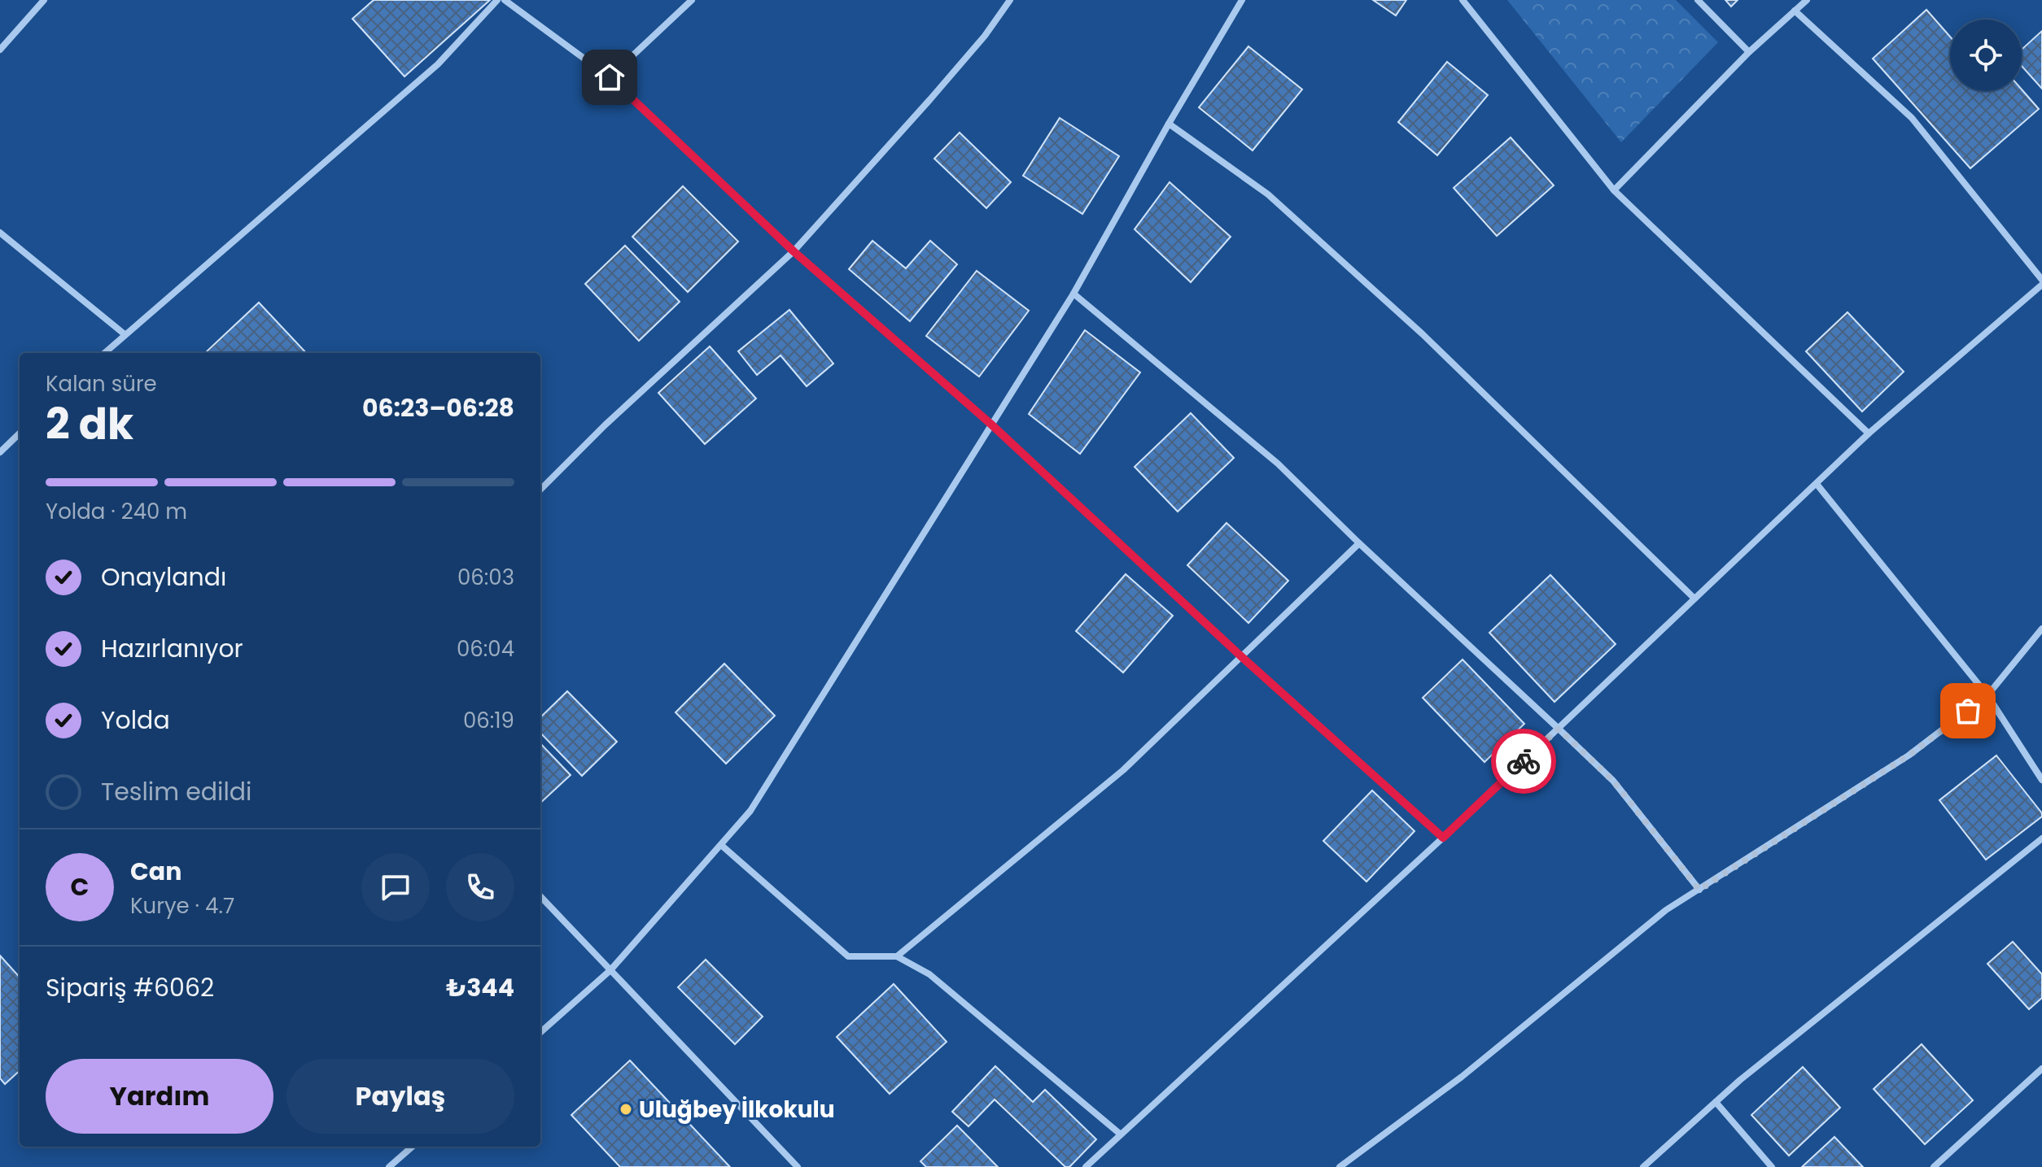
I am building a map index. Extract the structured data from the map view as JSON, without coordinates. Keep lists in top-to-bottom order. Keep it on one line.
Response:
{"places":["Uluğbey İlkokulu"],"page":{"heading":["2 dk","Kalan süre","06:23–06:28"],"panel":["Can","Kurye · 4.7","Sipariş #6062","₺344"],"bar":"Yolda · 240 m","list":[["Onaylandı","06:03"],["Hazırlanıyor","06:04"],["Yolda","06:19"],"Teslim edildi"],"round":"C","buttons":["Yardım","Paylaş"]}}
